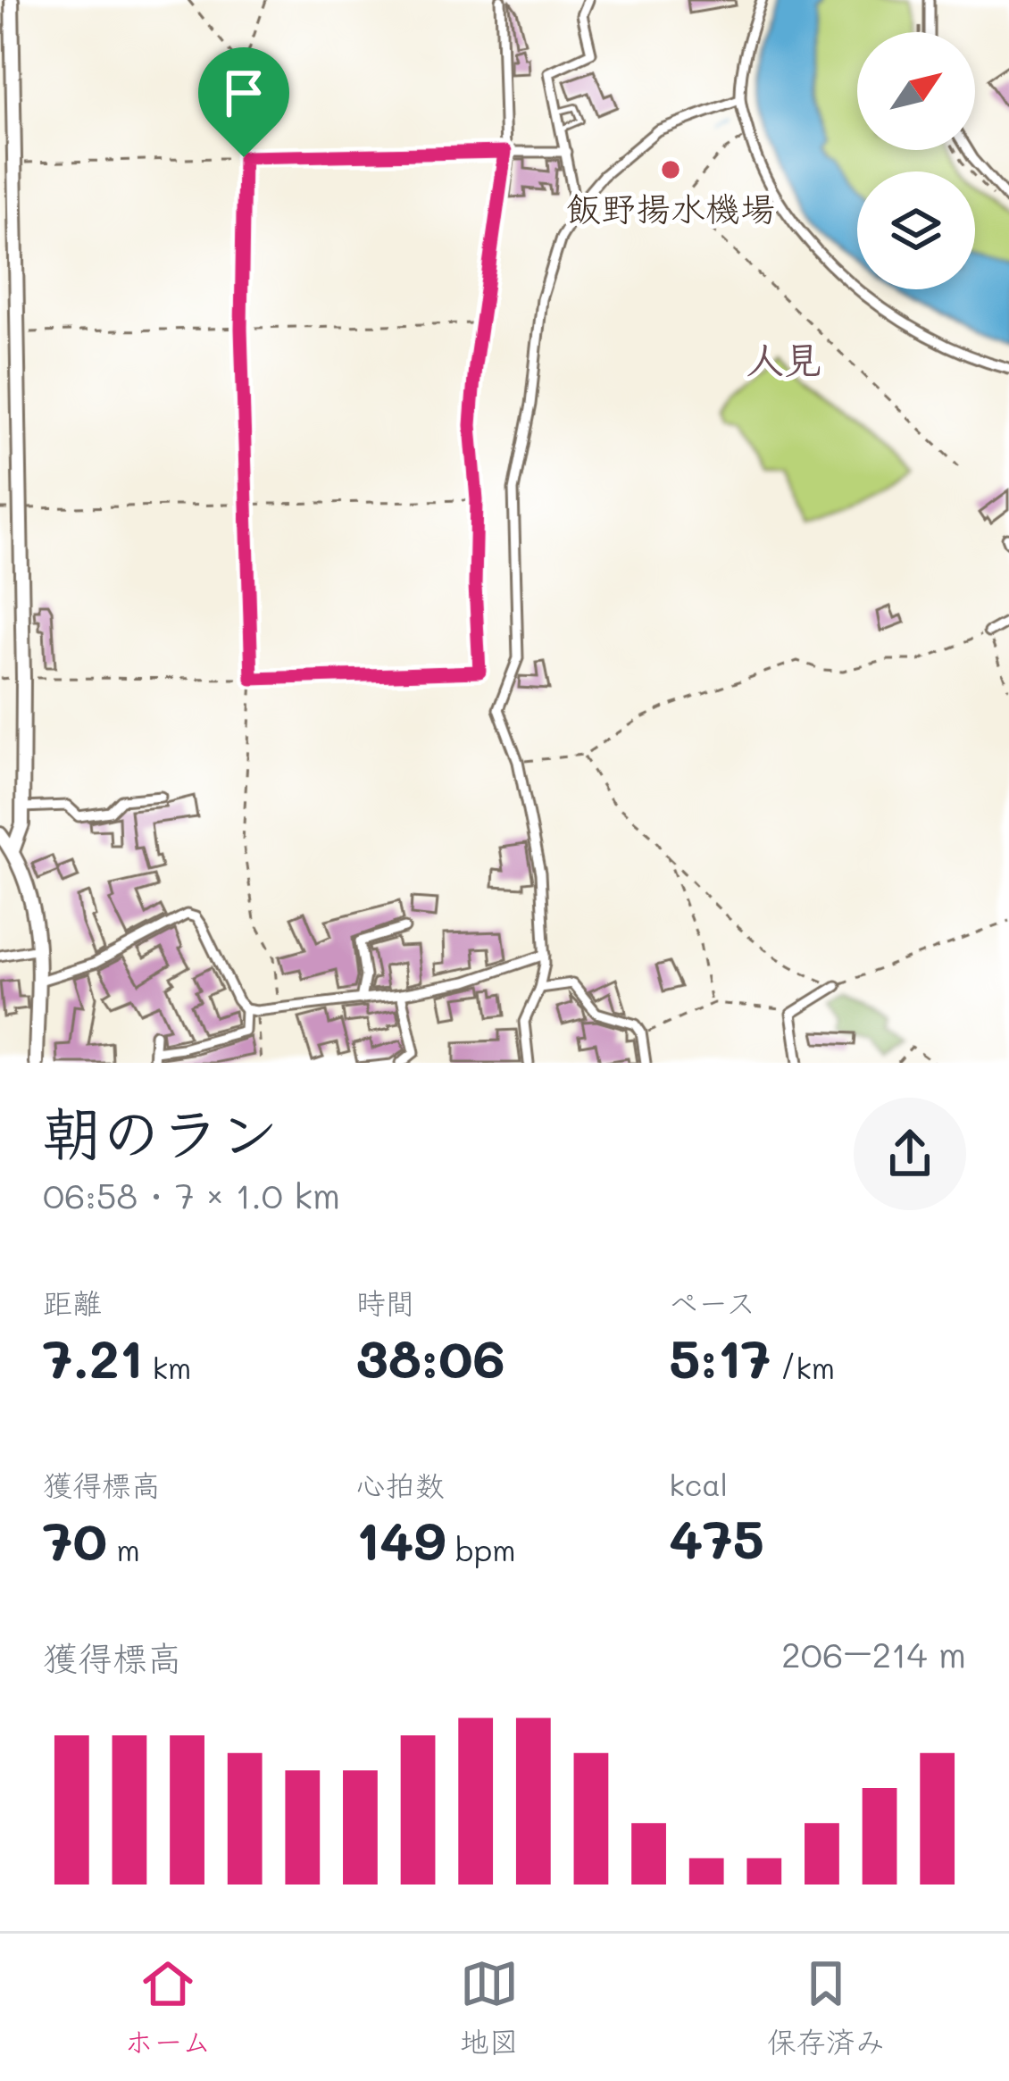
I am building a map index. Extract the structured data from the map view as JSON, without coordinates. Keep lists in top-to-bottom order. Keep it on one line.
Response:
{"districts":["人見"],"places":["飯野揚水機場"],"north":"top right","page":{"heading":["朝のラン","06:58 · 7 × 1.0 km"],"stats":[["距離","7.21 km"],["時間","38:06"],["ペース","5:17 /km"],["獲得標高","70 m"],["心拍数","149 bpm"],["kcal","475"]],"chart":["獲得標高","206–214 m"],"tabs":["ホーム","地図","保存済み"]}}
